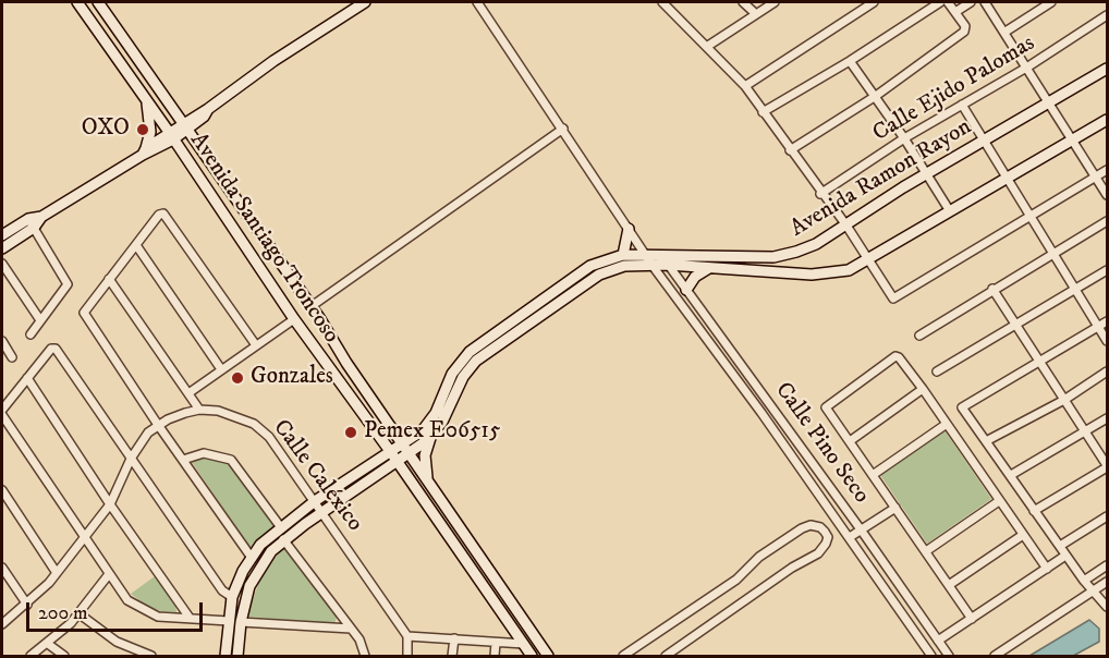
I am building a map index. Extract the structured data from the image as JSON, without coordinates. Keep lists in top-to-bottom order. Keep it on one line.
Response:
{"streets":{"main road":["Avenida Ramon Rayon","Avenida Santiago Troncoso"],"street":["Calle Ejido Palomas","Calle Pino Seco","Calle Caléxico"]},"crossings":[["Avenida Ramon Rayon","Avenida Santiago Troncoso"],["Avenida Ramon Rayon","Calle Pino Seco"],["Avenida Ramon Rayon","Calle Caléxico"]],"places":["OXO","Gonzales","Pemex E06515"],"scale_bar":"200 m"}
